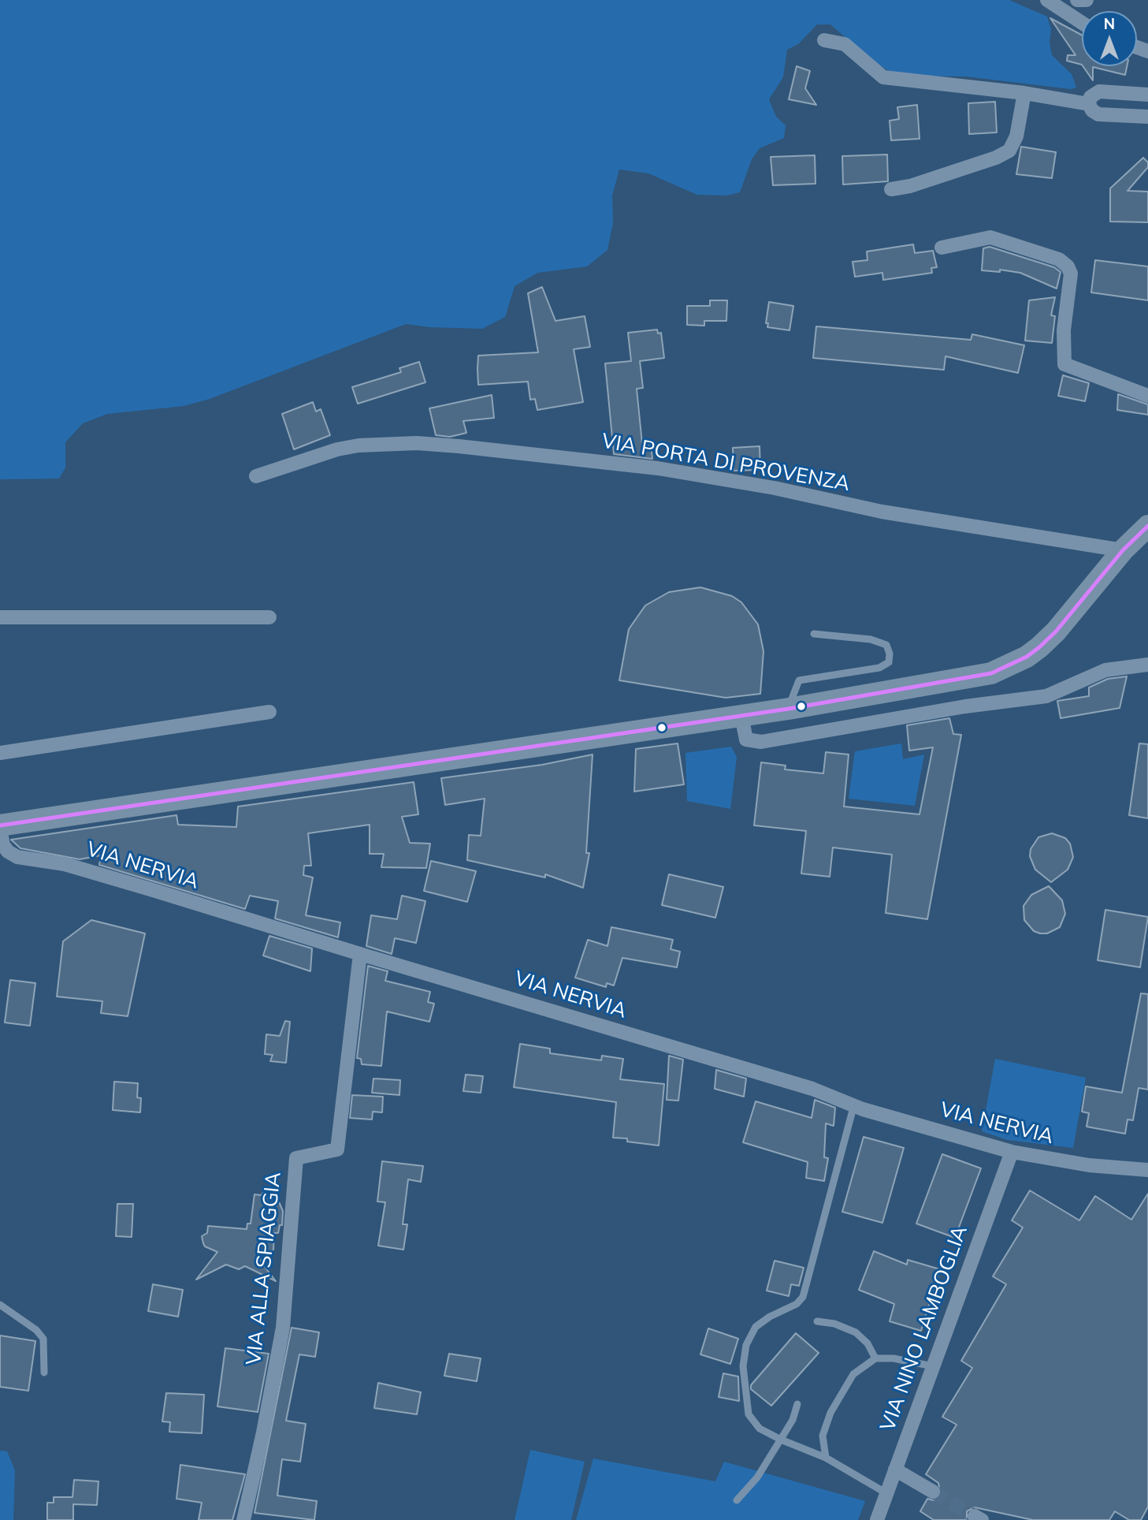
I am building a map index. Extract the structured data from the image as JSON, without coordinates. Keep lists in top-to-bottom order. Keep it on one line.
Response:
{"streets":{"street":["VIA PORTA DI PROVENZA","VIA NERVIA","VIA ALLA SPIAGGIA","VIA NINO LAMBOGLIA"]},"crossings":[["VIA NERVIA","VIA ALLA SPIAGGIA"],["VIA NERVIA","VIA NINO LAMBOGLIA"]],"north":"top"}
